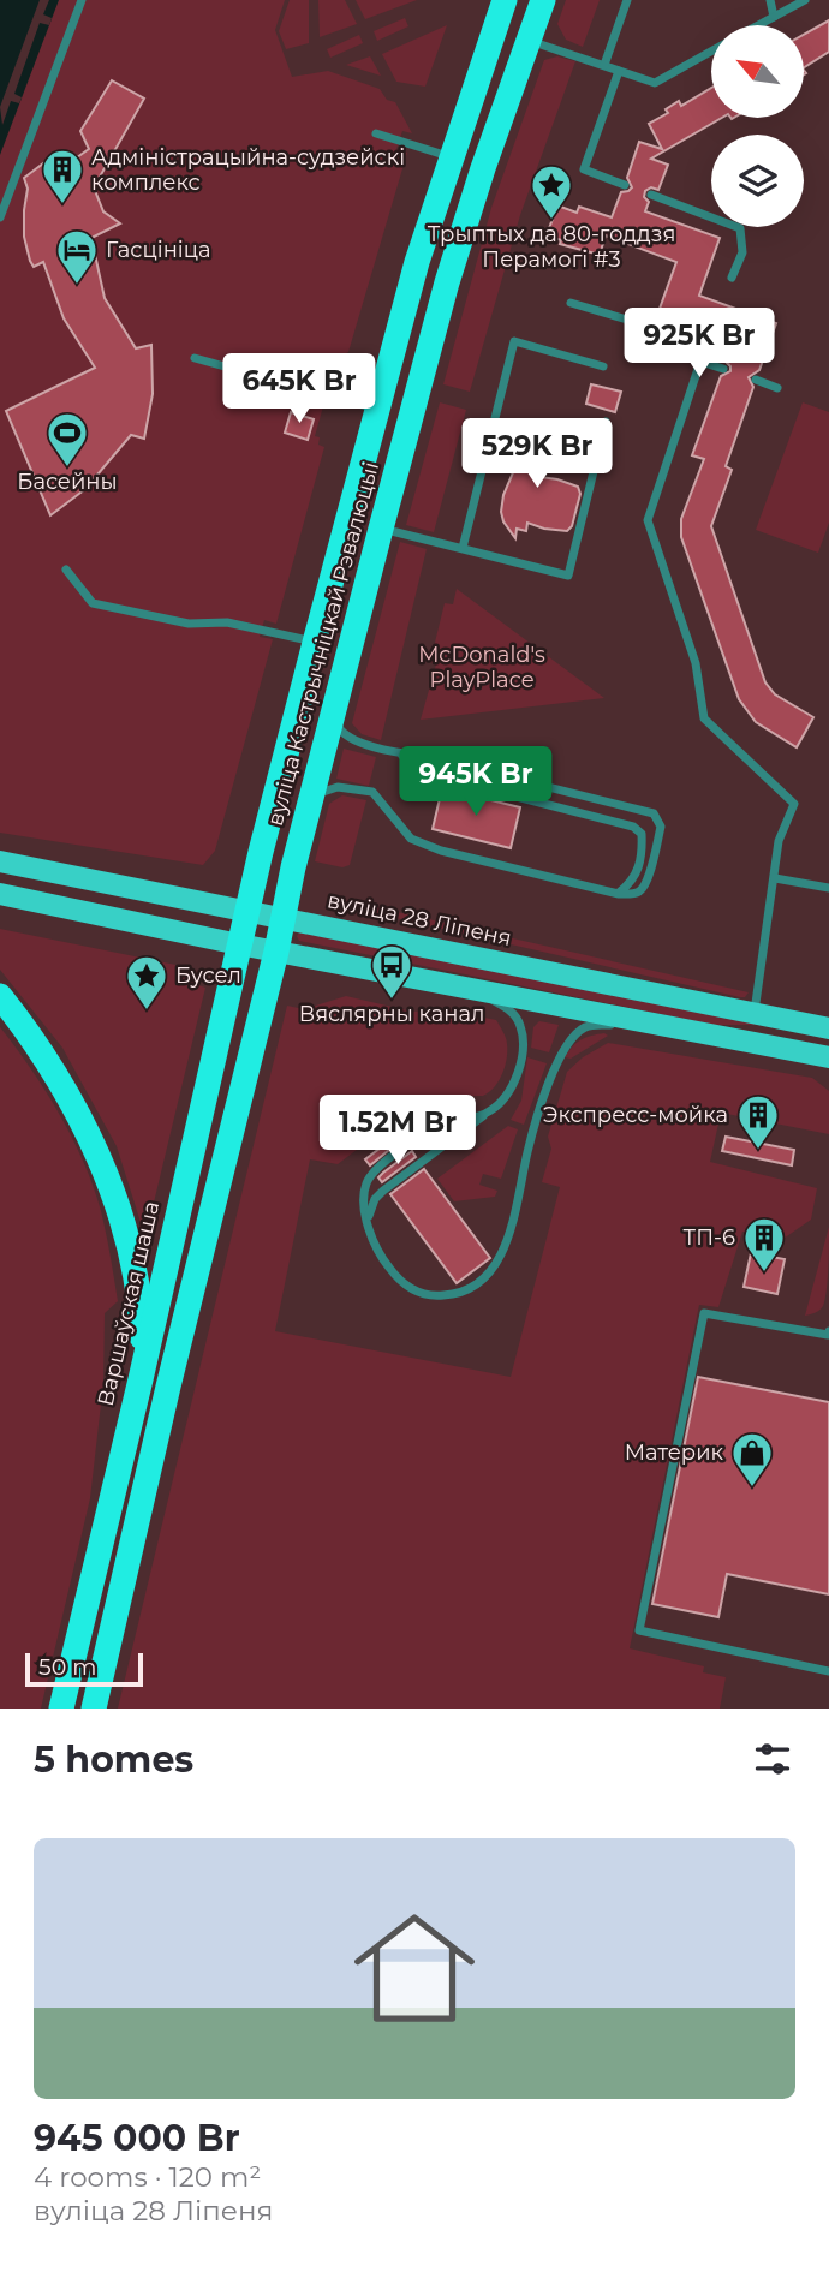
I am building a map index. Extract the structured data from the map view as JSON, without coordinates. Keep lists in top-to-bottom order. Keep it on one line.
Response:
{"streets":{"highway":["вуліца Кастрычніцкай Рэвалюцыі","Варшаўская шаша"],"main road":["вуліца 28 Ліпеня"]},"crossings":[["вуліца Кастрычніцкай Рэвалюцыі","вуліца 28 Ліпеня"],["вуліца Кастрычніцкай Рэвалюцыі","Варшаўская шаша"],["вуліца 28 Ліпеня","Варшаўская шаша"]],"parks":["McDonald's PlayPlace"],"places":{"building":["Адміністрацыйна-судзейскі комплекс","Экспресс-мойка","ТП-6"],"place":["Трыптых да 80-годдзя Перамогі #3","Бусел"],"hotel":["Гасцініца"],"sports":["Басейны"],"bus stop":["Вяслярны канал"],"shop":["Материк"]},"scale_bar":"50 m","north":"top left","page":{"price":["925K Br","645K Br","529K Br","945K Br","1.52M Br"],"scale":"50 m","heading":"5 homes","list":[{"name":"945 000 Br","note":"4 rooms · 120 m² · вуліца 28 Ліпеня"}]}}
